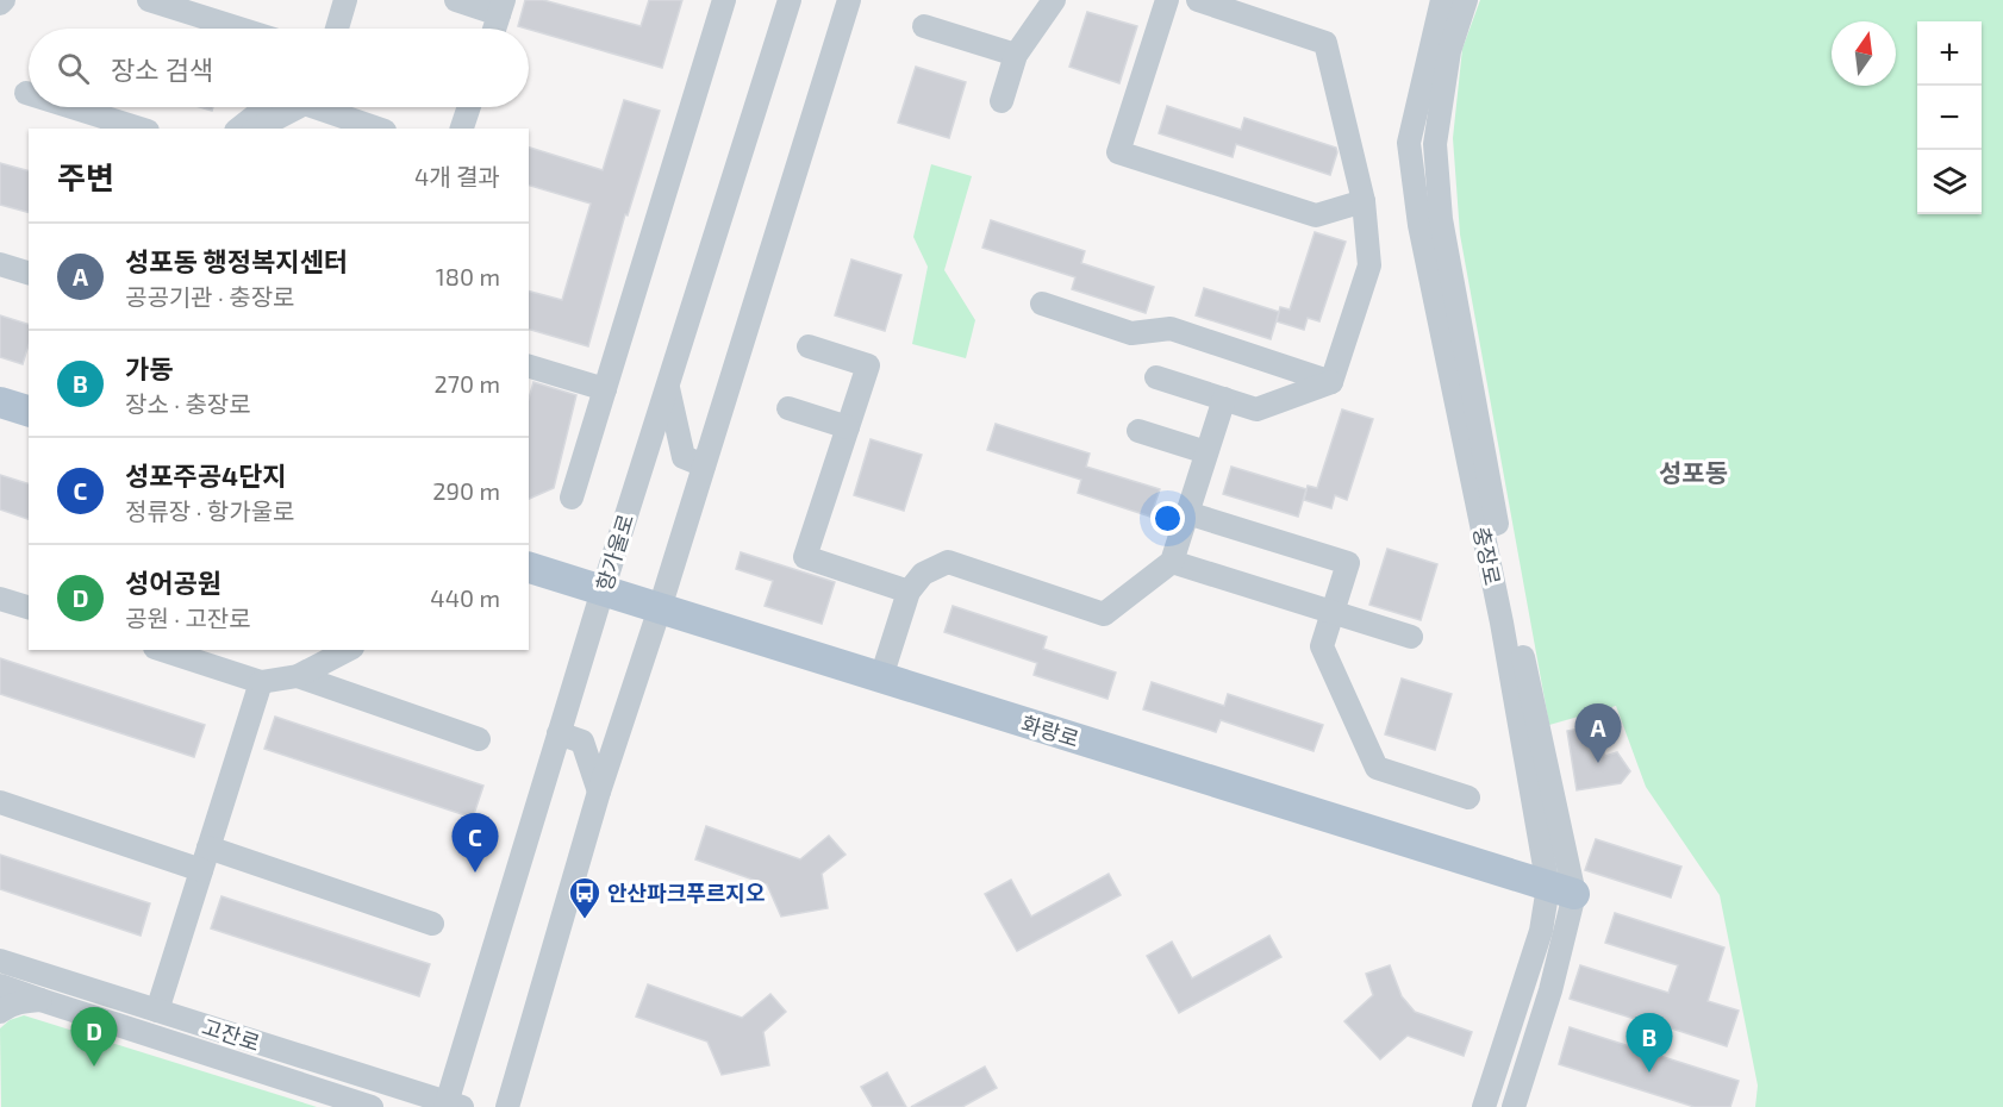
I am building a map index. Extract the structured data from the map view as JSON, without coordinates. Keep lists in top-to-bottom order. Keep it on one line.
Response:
{"streets":{"main road":["화랑로"],"street":["항가울로","충장로","고잔로"]},"crossings":[["항가울로","화랑로"],["항가울로","고잔로"],["충장로","화랑로"]],"districts":["성포동"],"places":{"bus stop":["안산파크푸르지오"]},"north":"top","page":{"map_buttons":["+","−"],"search":"장소 검색","heading":["주변","4개 결과"],"list":[{"mark":"A","name":"성포동 행정복지센터","note":"공공기관 · 충장로","value":"180 m"},{"mark":"B","name":"가동","note":"장소 · 충장로","value":"270 m"},{"mark":"C","name":"성포주공4단지","note":"정류장 · 항가울로","value":"290 m"},{"mark":"D","name":"성어공원","note":"공원 · 고잔로","value":"440 m"}],"pins":["A","C","D","B"]}}
